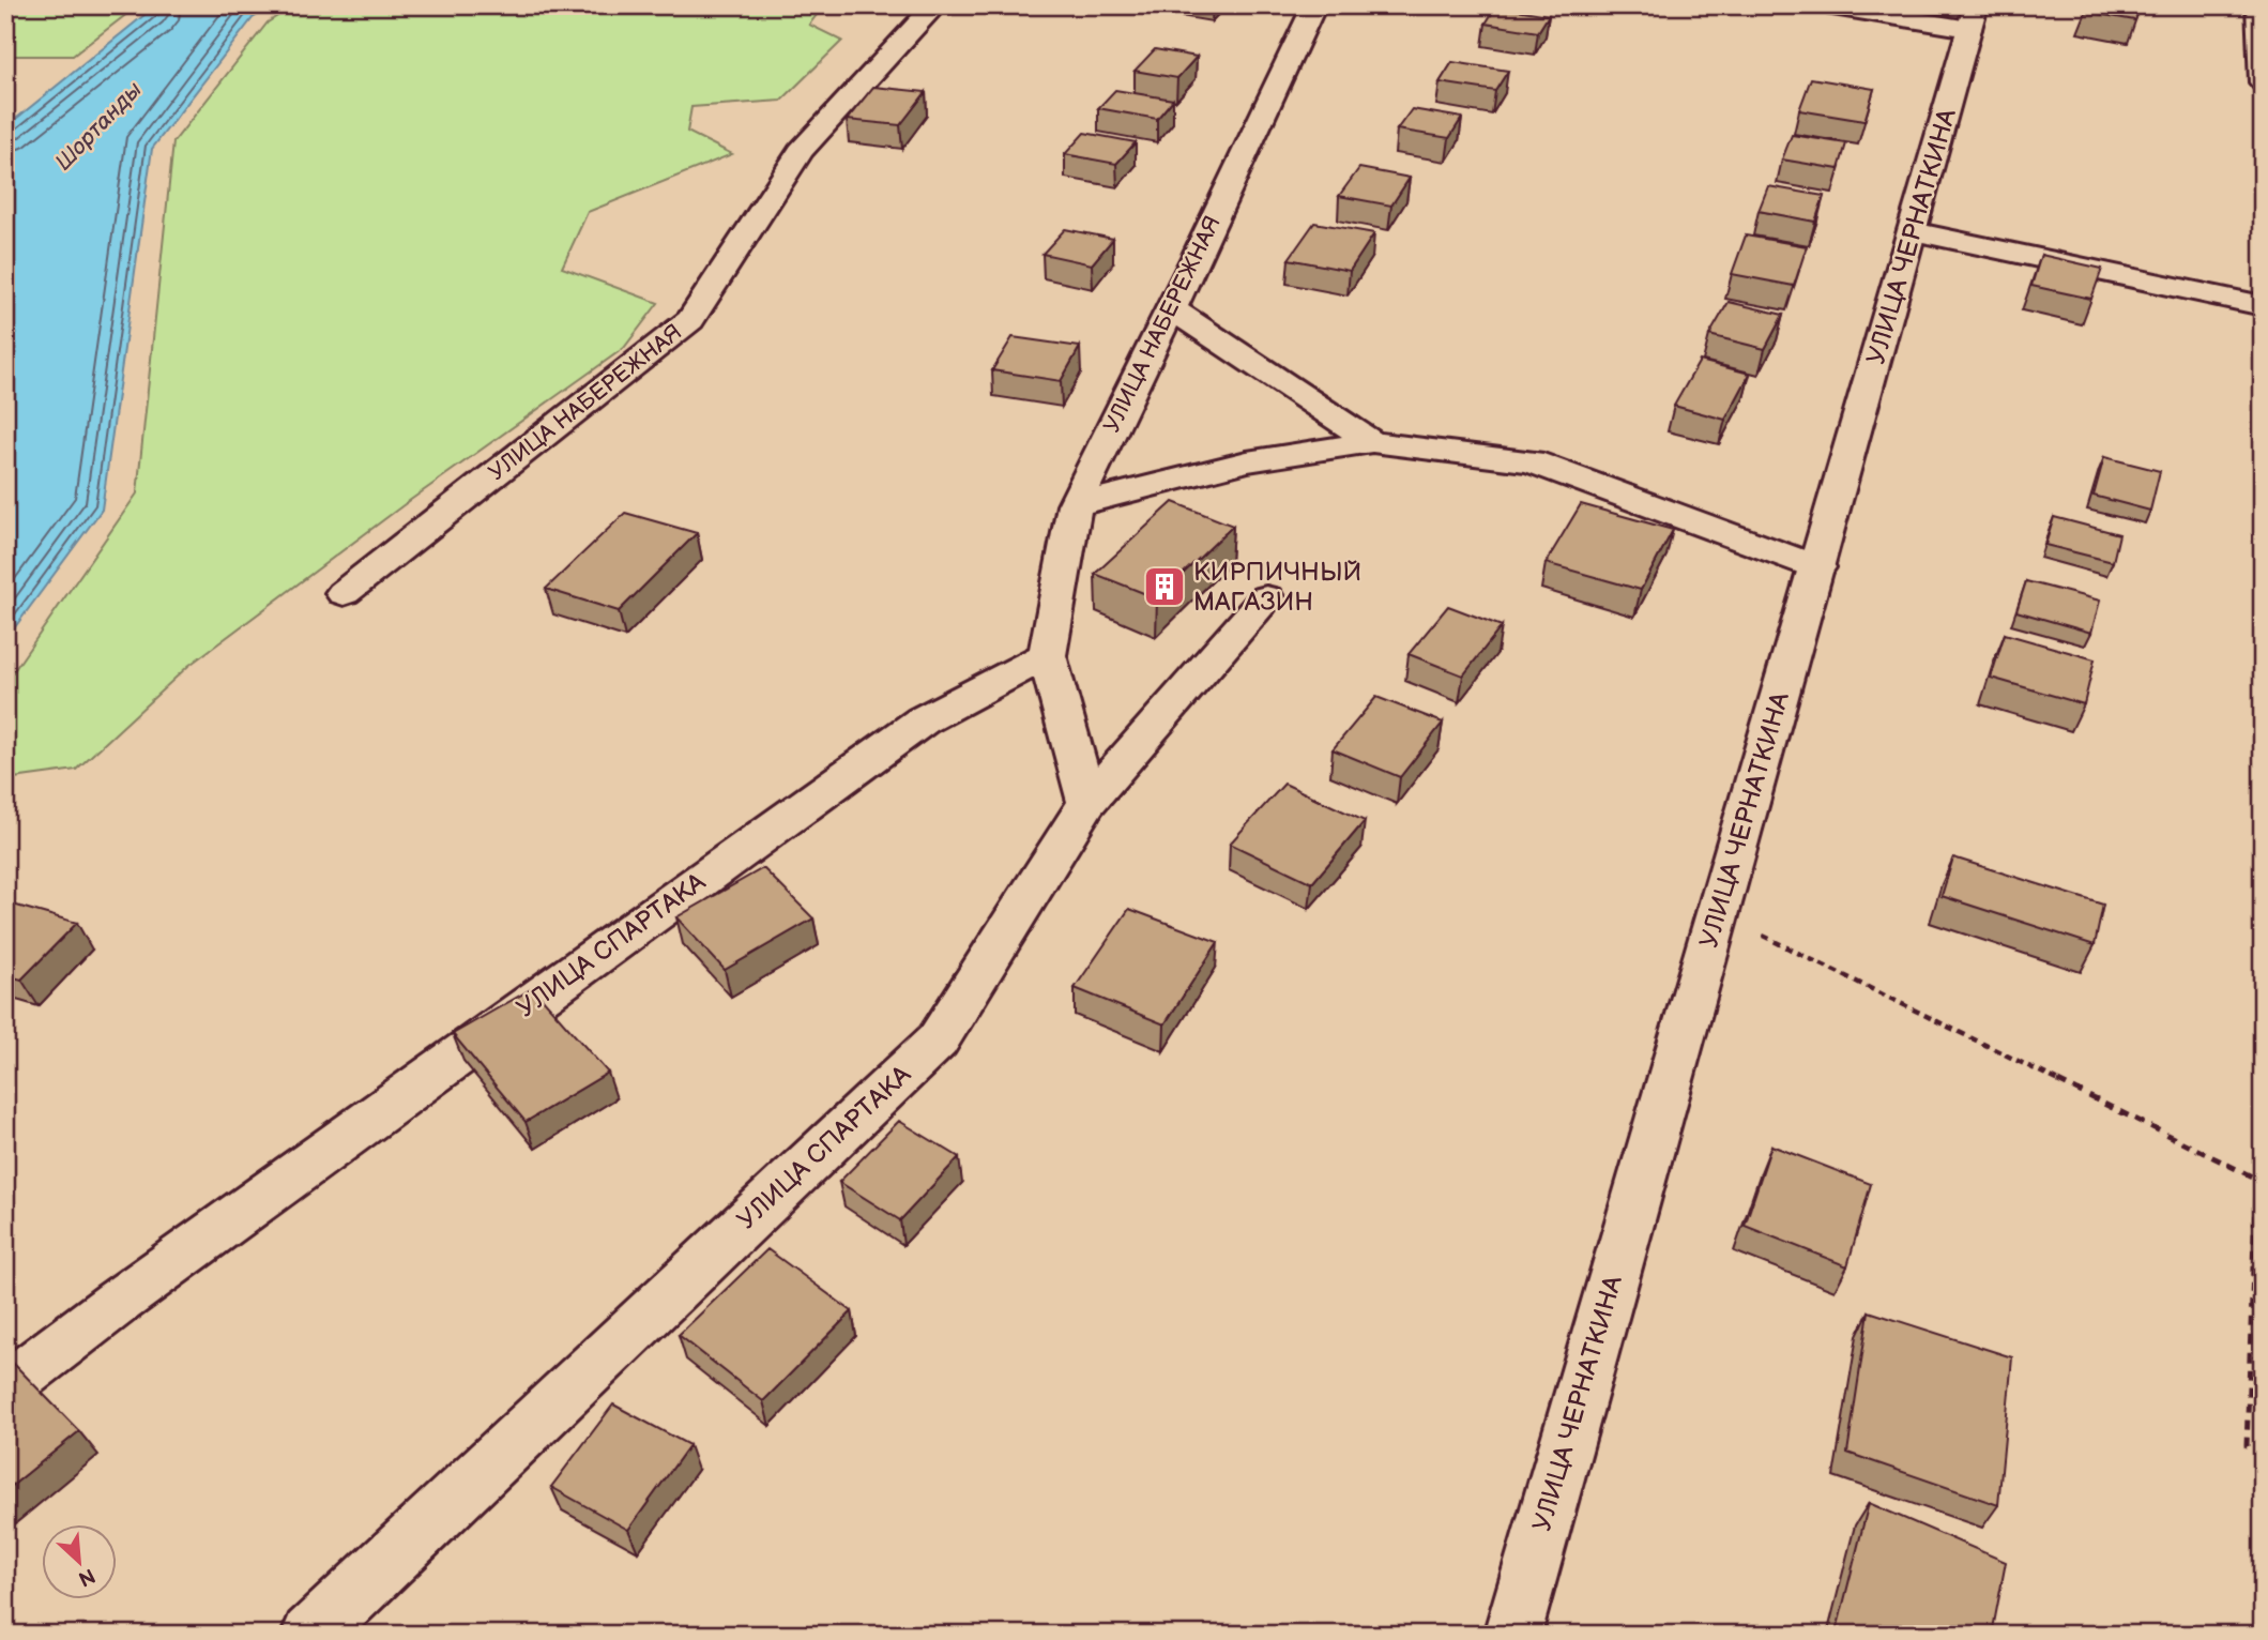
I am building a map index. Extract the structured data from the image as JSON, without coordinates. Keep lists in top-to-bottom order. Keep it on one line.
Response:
{"streets":{"street":["УЛИЦА ЧЕРНАТКИНА","УЛИЦА НАБЕРЕЖНАЯ","УЛИЦА СПАРТАКА"]},"crossings":[["УЛИЦА НАБЕРЕЖНАЯ","УЛИЦА СПАРТАКА"]],"water":["Шортанды"],"places":{"building":["КИРПИЧНЫЙ МАГАЗИН"]},"north":"bottom right"}
